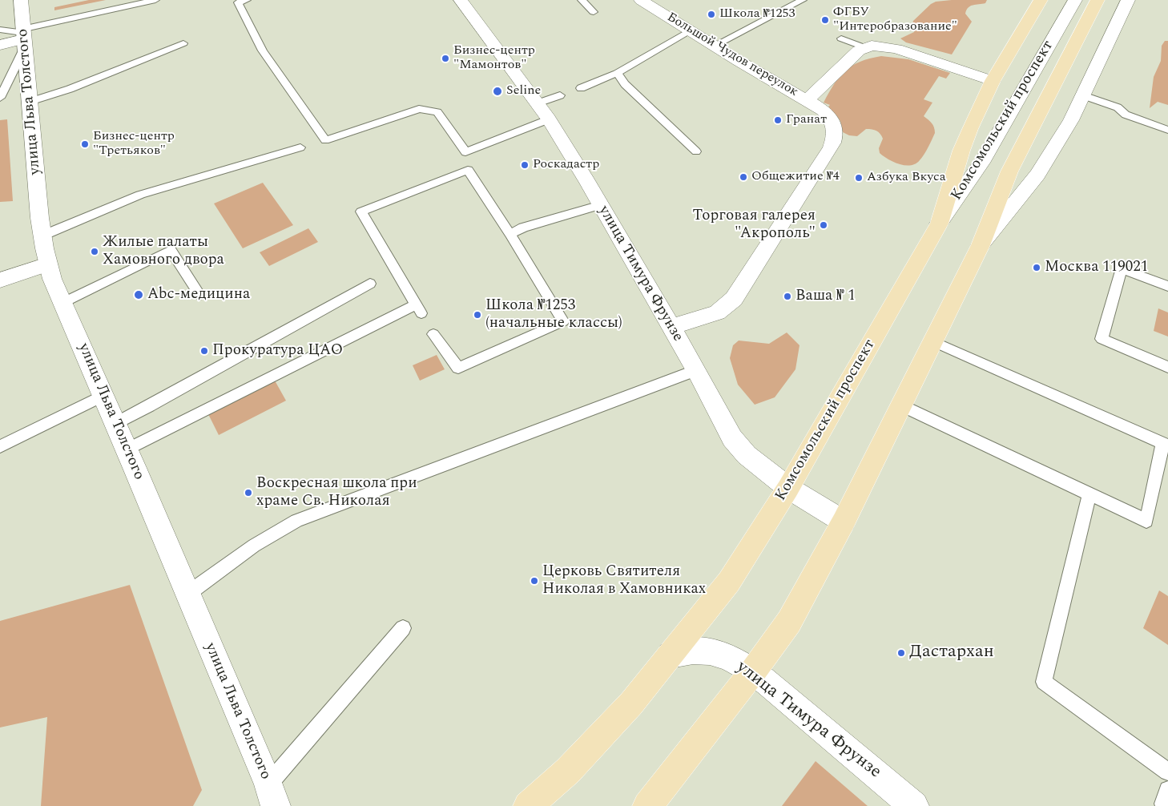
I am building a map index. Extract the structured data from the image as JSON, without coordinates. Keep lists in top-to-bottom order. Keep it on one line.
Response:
{"streets":{"main road":["Комсомольский проспект"],"street":["Большой Чудов переулок","улица Льва Толстого","улица Тимура Фрунзе"]},"crossings":[["Комсомольский проспект","улица Тимура Фрунзе"]],"places":["Школа №1253","ФГБУ \"Интеробразование\"","Бизнес-центр \"Мамонтов\"","Seline","Гранат","Бизнес-центр \"Третьяков\"","Роскадастр","Общежитие №4","Азбука Вкуса","Торговая галерея \"Акрополь\"","Жилые палаты Хамовного двора","Москва 119021","Abc-медицина","Ваша № 1","Школа №1253 (начальные классы)","Прокуратура ЦАО","Воскресная школа при храме Св. Николая","Церковь Святителя Николая в Хамовниках","Дастархан"]}
